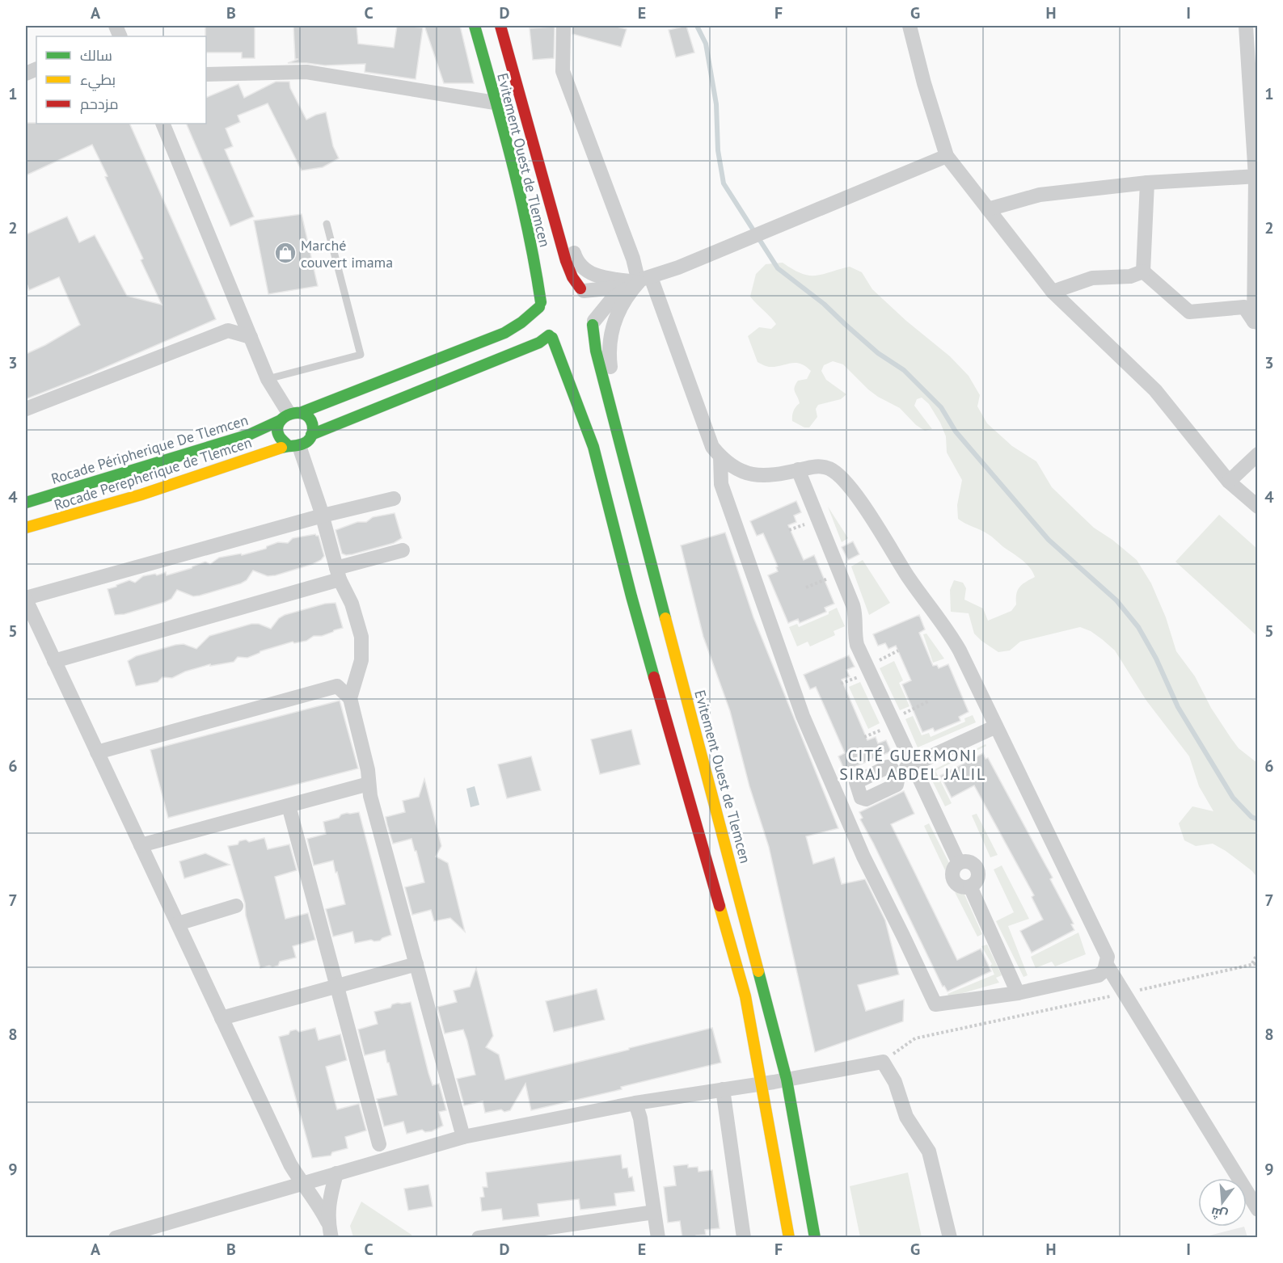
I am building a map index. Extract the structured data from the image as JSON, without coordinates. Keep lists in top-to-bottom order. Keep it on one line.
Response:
{"streets":{"highway":["Evitement Ouest de Tlemcen","Rocade Péripherique De Tlemcen","Rocade Perepherique de Tlemcen"]},"crossings":[["Evitement Ouest de Tlemcen","Rocade Péripherique De Tlemcen"],["Rocade Péripherique De Tlemcen","Rocade Perepherique de Tlemcen"]],"districts":["CITÉ GUERMONI SIRAJ ABDEL JALIL"],"places":{"shop":["Marché couvert imama"]},"legend":["سالك","بطيء","مزدحم"],"north":"bottom","grid":{"columns":["A","B","C","D","E","F","G","H","I"],"rows":["1","2","3","4","5","6","7","8","9"]}}
